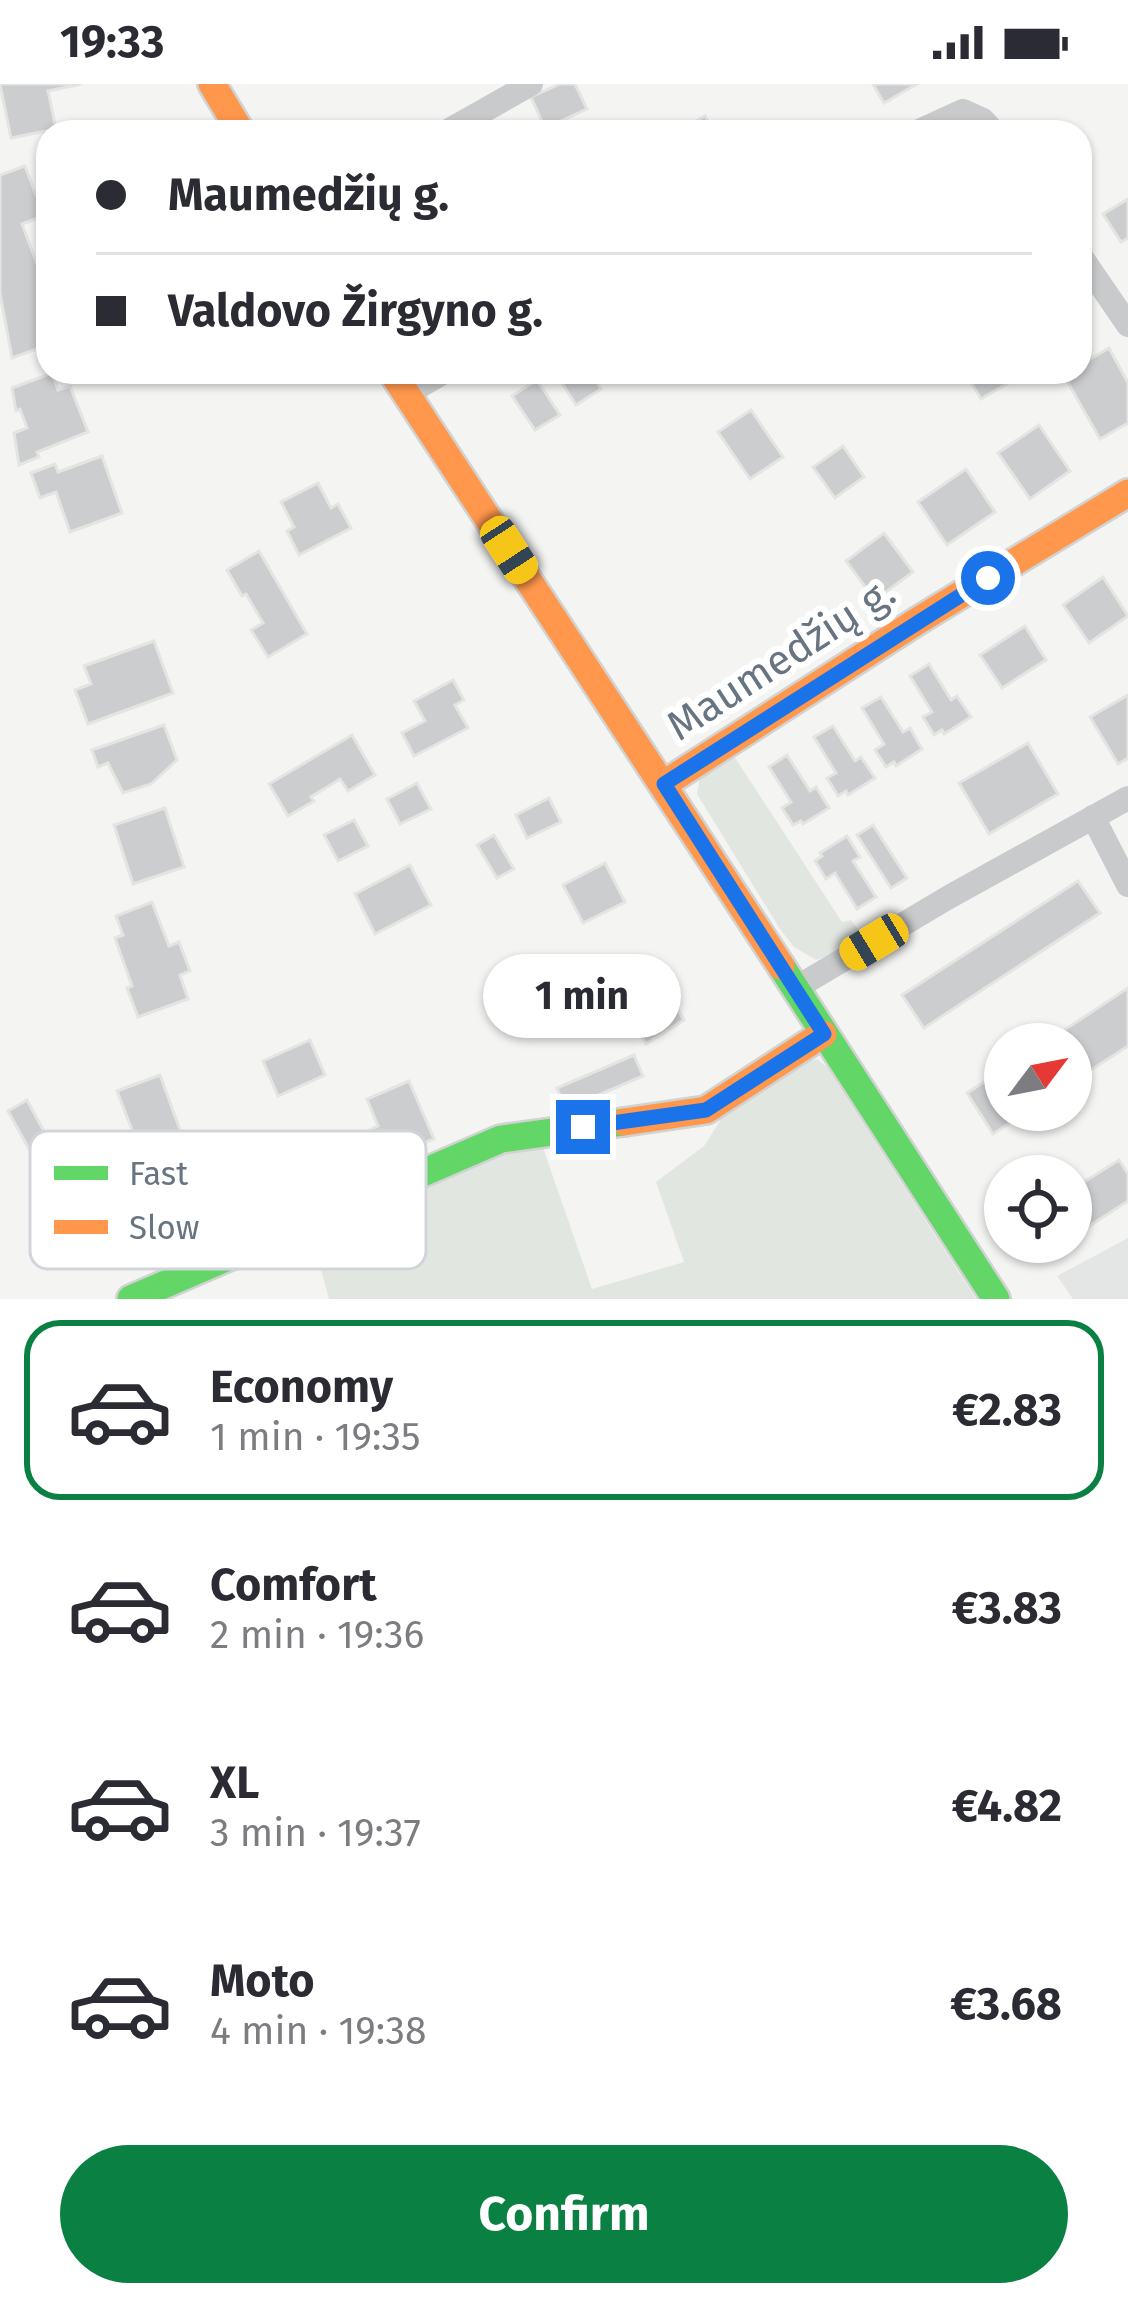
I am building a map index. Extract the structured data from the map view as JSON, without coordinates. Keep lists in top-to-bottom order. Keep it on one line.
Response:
{"streets":{"street":["Maumedžių g."]},"legend":["Fast","Slow"],"north":"top right","page":{"status":"19:33","banner":["Maumedžių g.","Valdovo Žirgyno g."],"bubble":"1 min","list":[{"name":"Economy","note":"1 min · 19:35","value":"€2.83"},{"name":"Comfort","note":"2 min · 19:36","value":"€3.83"},{"name":"XL","note":"3 min · 19:37","value":"€4.82"},{"name":"Moto","note":"4 min · 19:38","value":"€3.68"}],"buttons":"Confirm"}}
